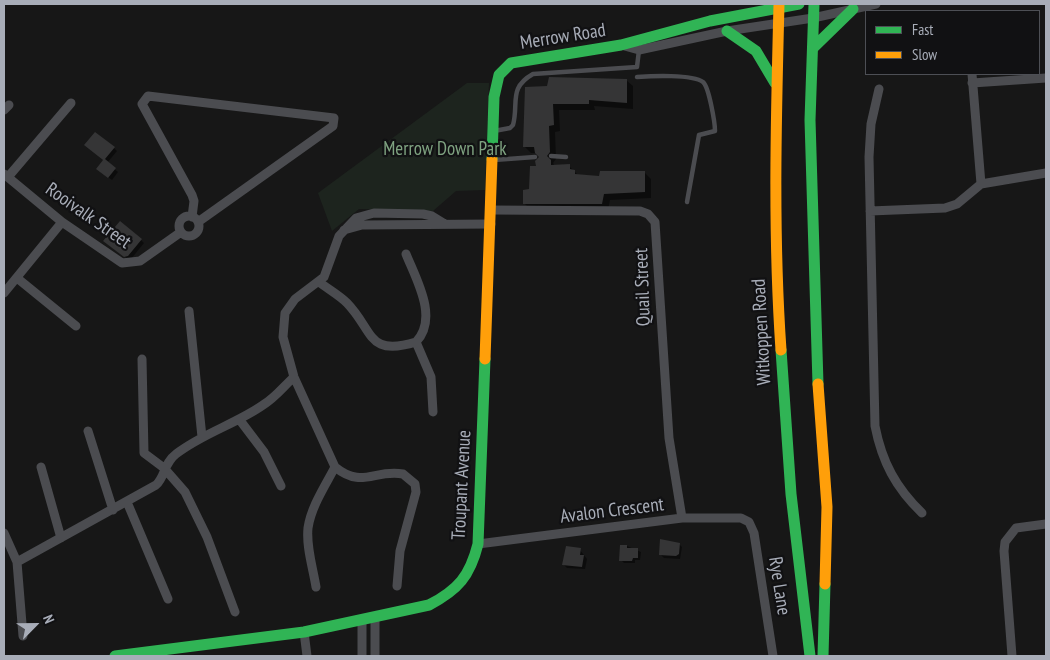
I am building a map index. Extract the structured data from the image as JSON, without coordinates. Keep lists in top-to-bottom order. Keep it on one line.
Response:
{"streets":{"main road":["Merrow Road","Witkoppen Road","Troupant Avenue"],"street":["Rooivalk Street","Quail Street","Avalon Crescent","Rye Lane"]},"crossings":[["Merrow Road","Witkoppen Road"],["Merrow Road","Troupant Avenue"],["Quail Street","Troupant Avenue"],["Quail Street","Avalon Crescent"],["Troupant Avenue","Avalon Crescent"],["Avalon Crescent","Rye Lane"]],"parks":["Merrow Down Park"],"legend":["Fast","Slow"],"north":"top right"}
